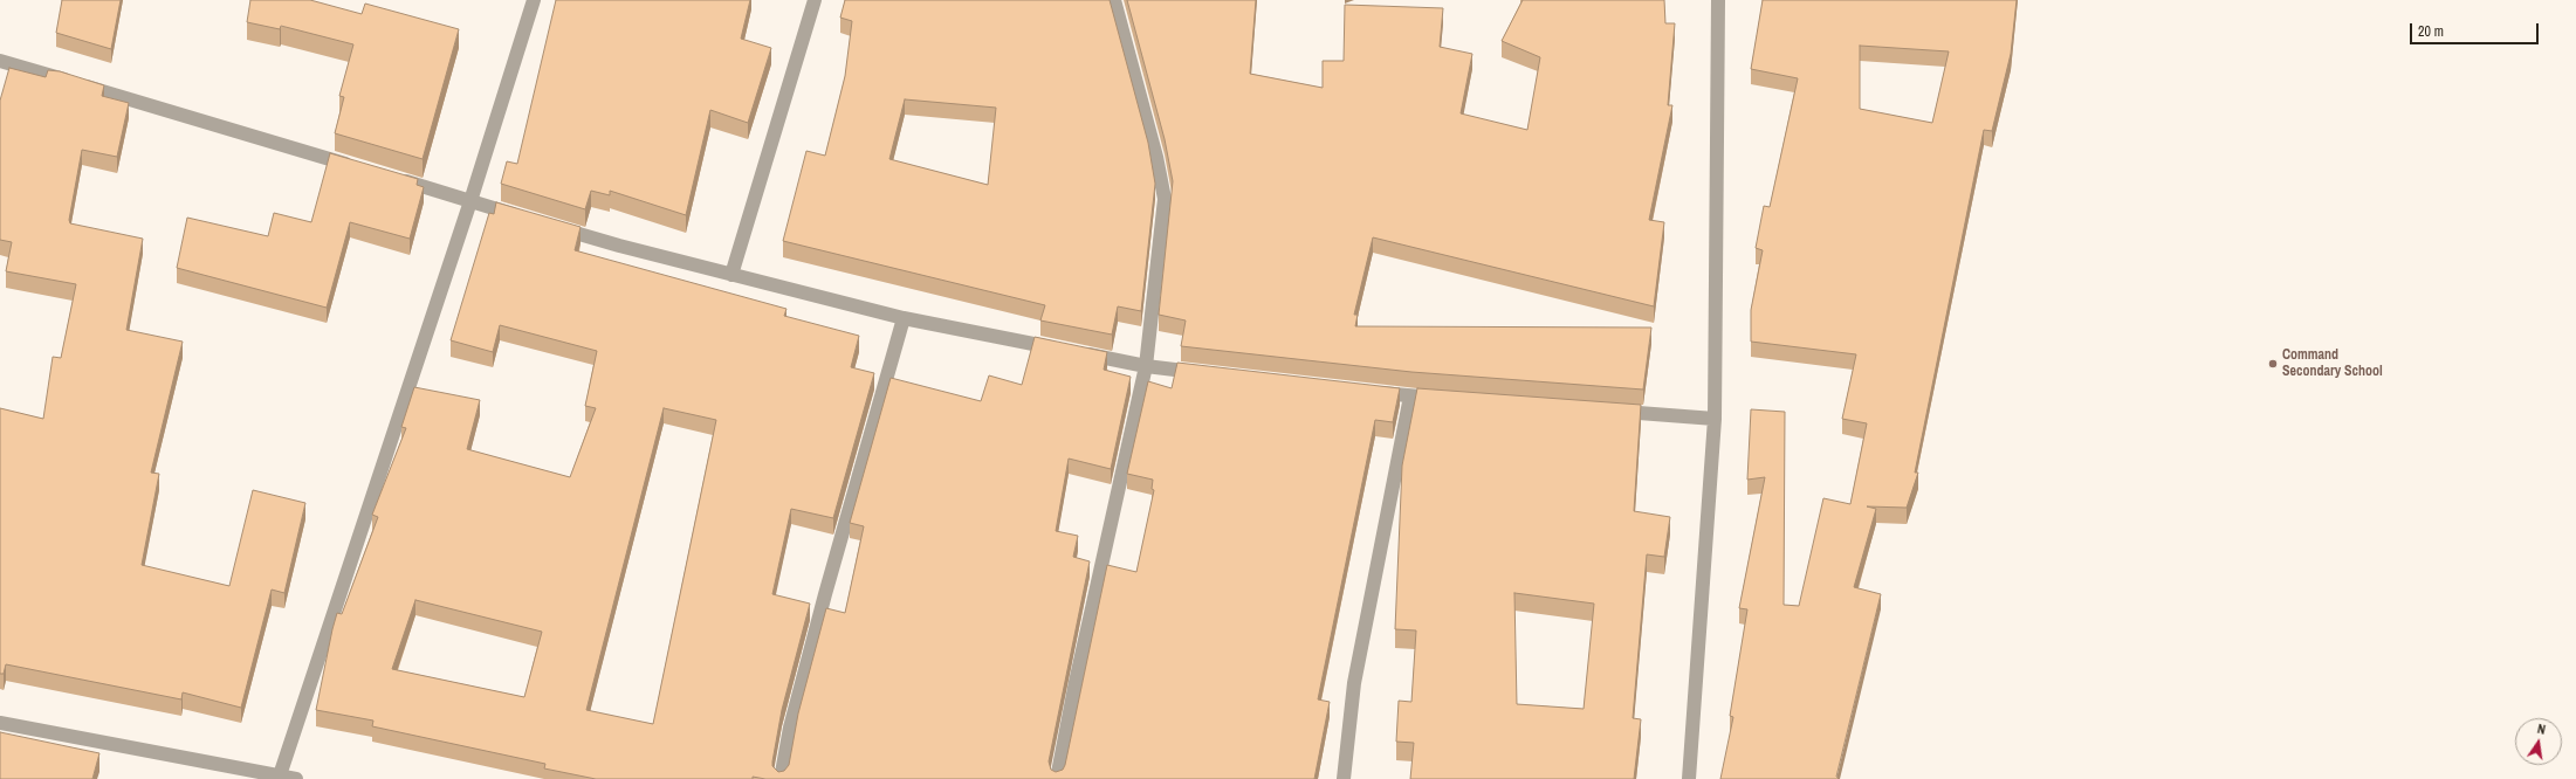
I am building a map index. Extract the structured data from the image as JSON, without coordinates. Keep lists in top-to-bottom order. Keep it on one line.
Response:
{"places":["Command Secondary School"],"scale_bar":"20 m","north":"top"}
